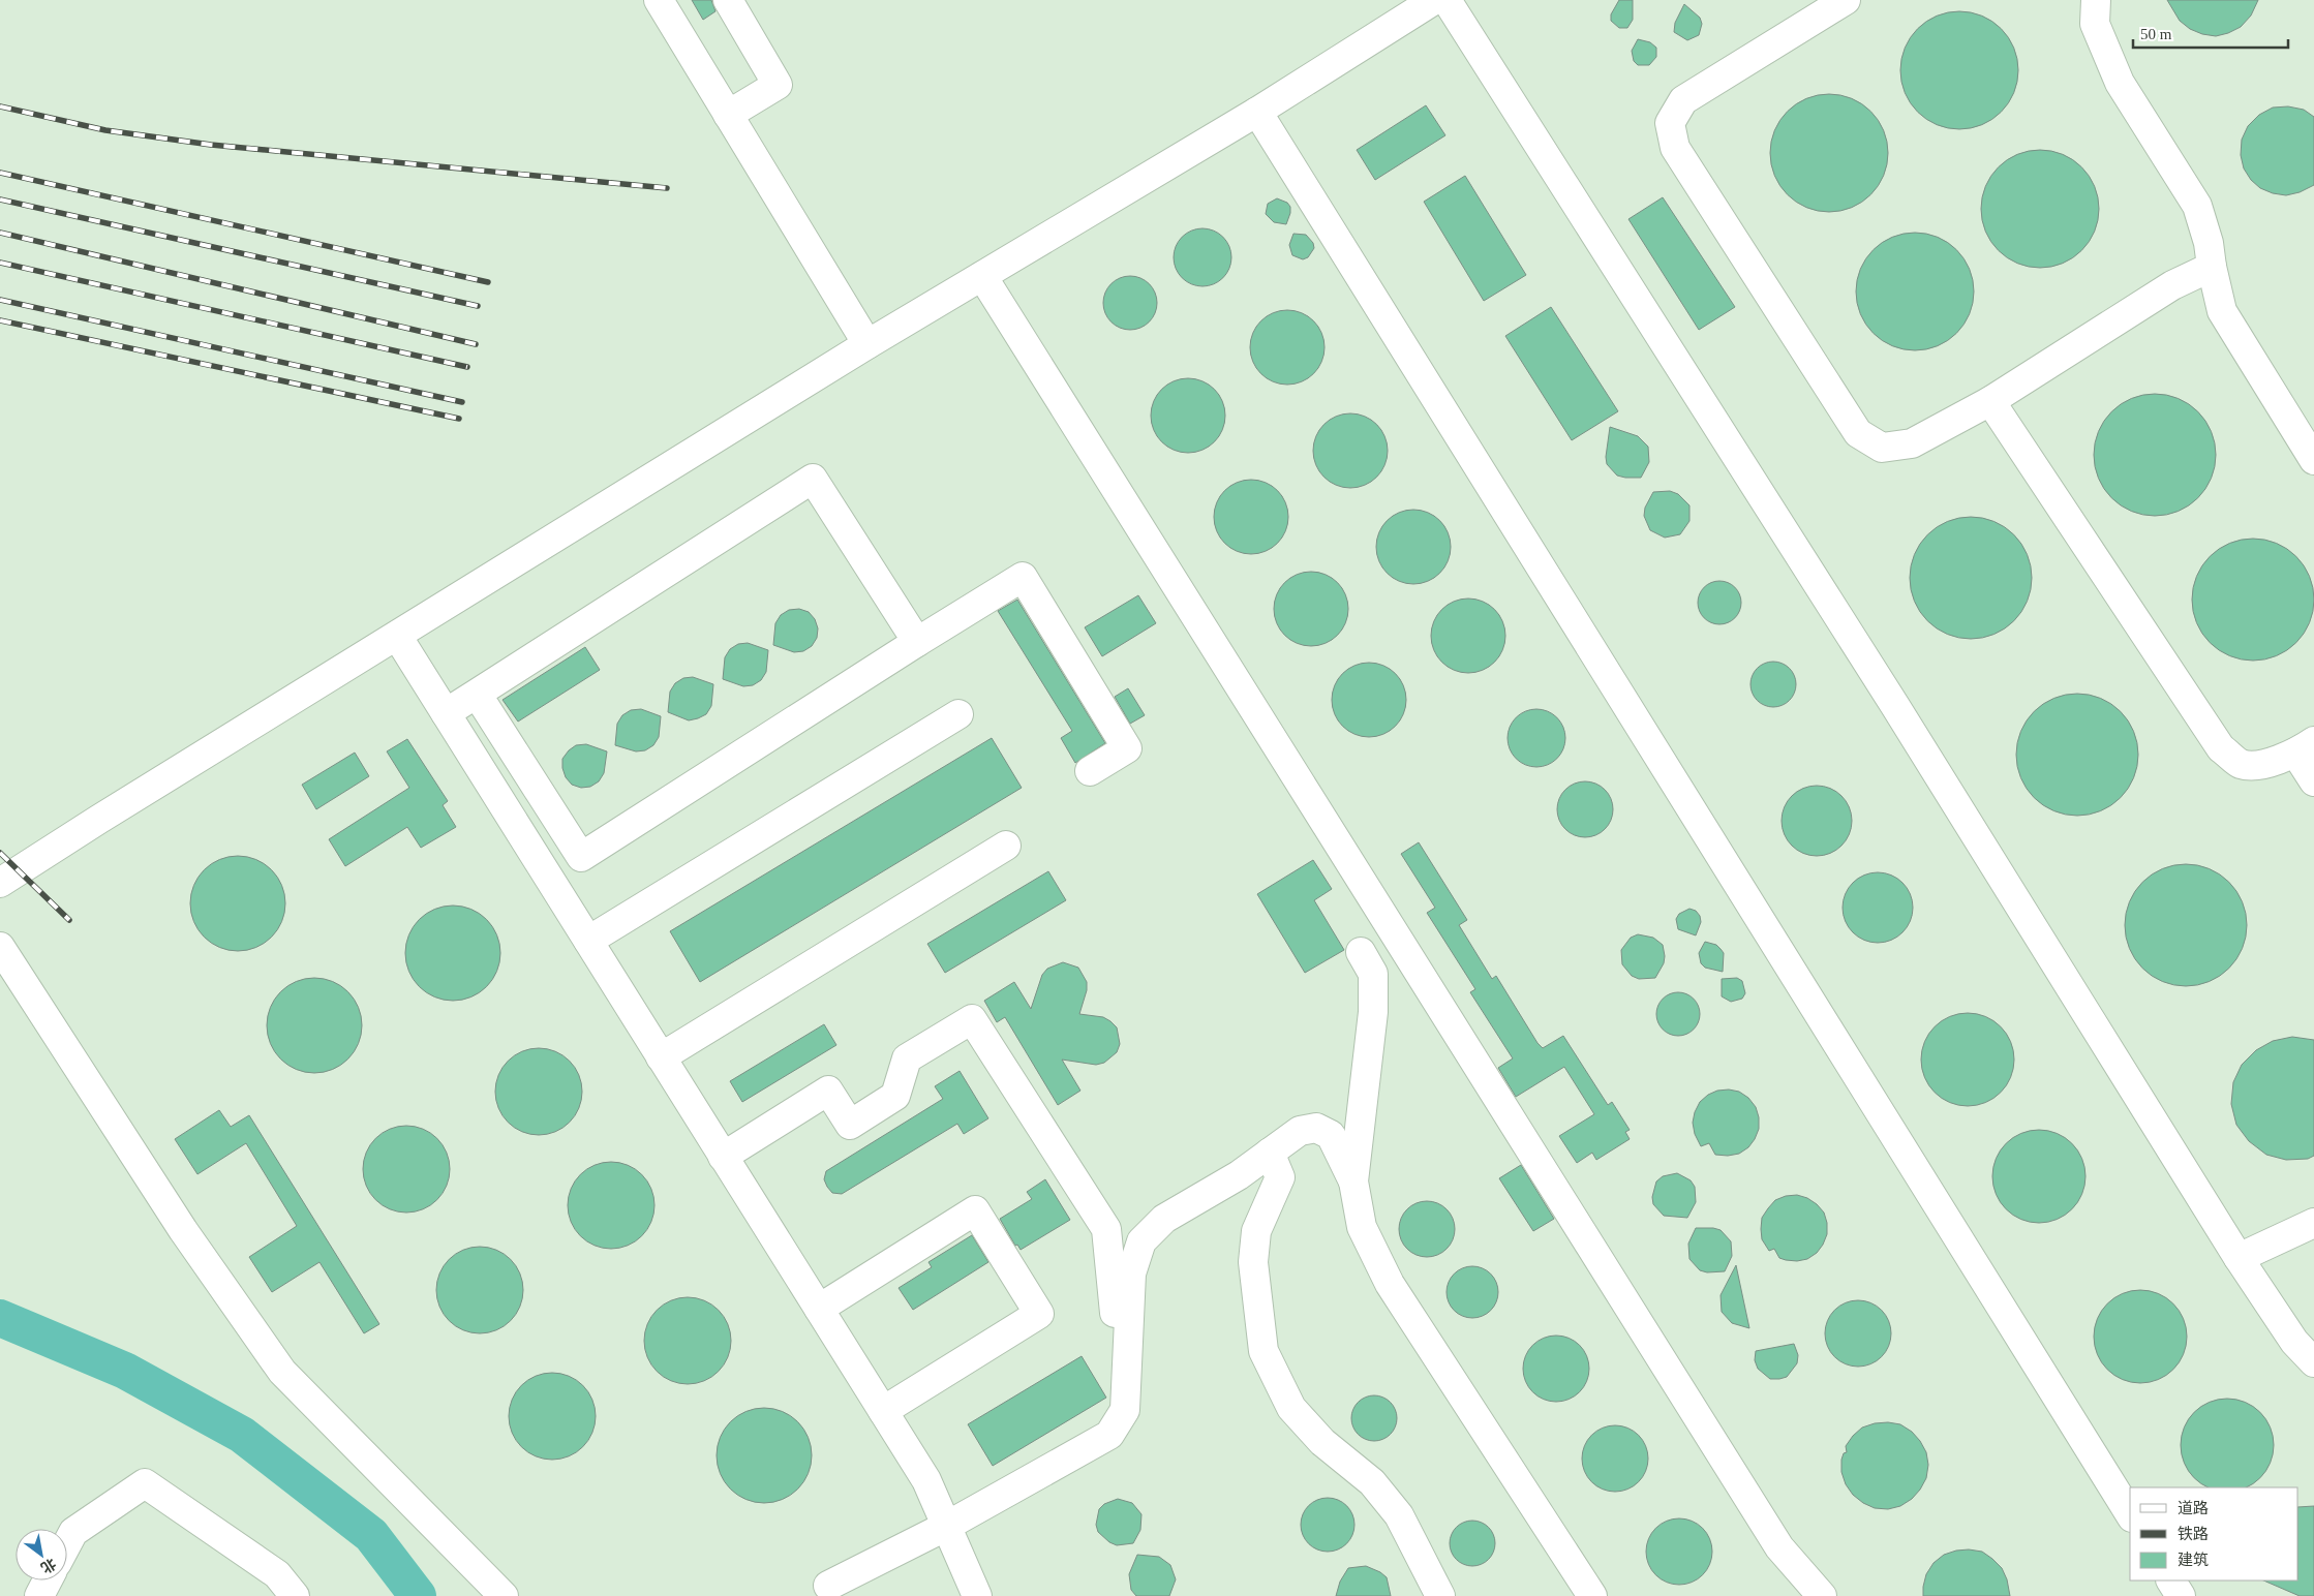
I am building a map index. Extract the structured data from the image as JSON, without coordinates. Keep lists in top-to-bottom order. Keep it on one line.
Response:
{"legend":["道路","铁路","建筑"],"scale_bar":"50 m","north":"bottom right"}
